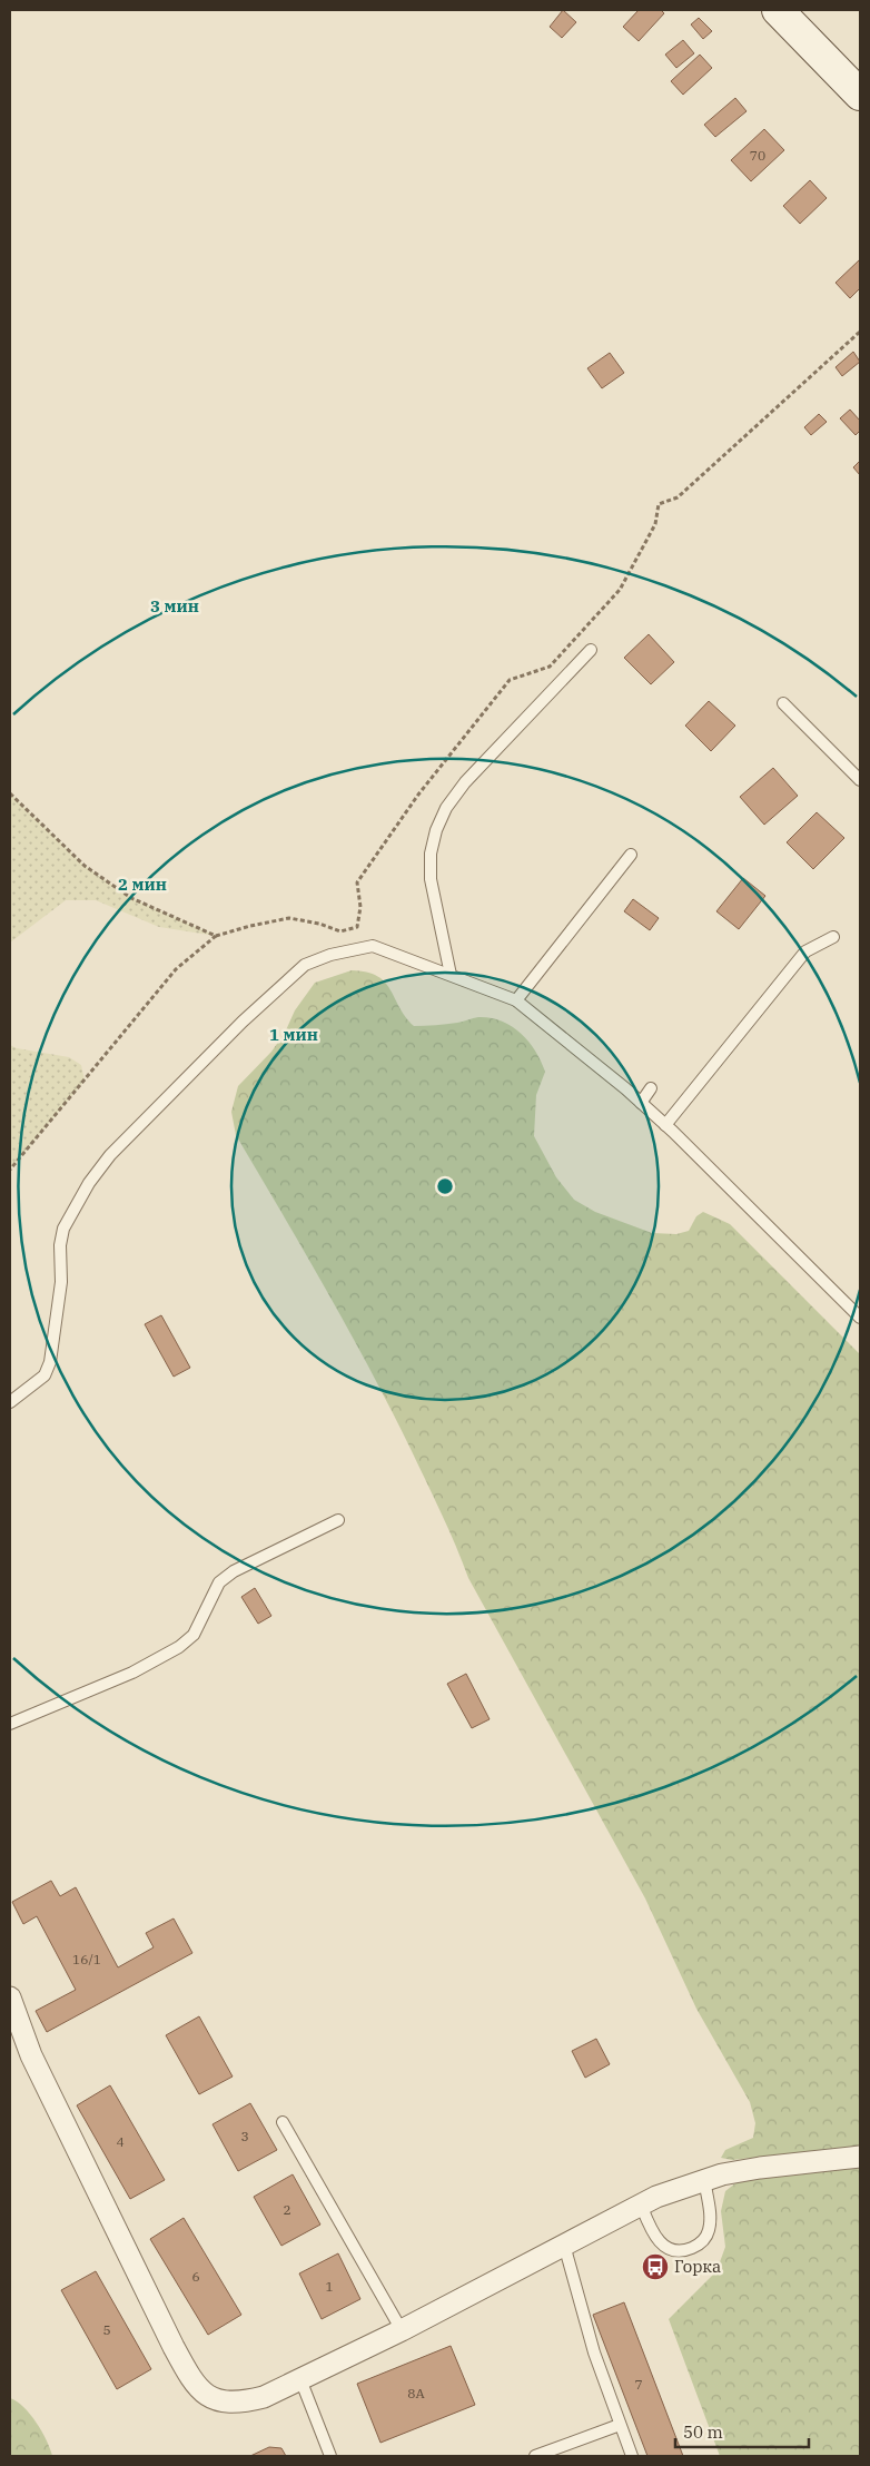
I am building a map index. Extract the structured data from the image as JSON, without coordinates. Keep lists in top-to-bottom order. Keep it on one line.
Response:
{"places":{"bus stop":["Горка"]},"house_numbers":["70","16/1","3","4","2","6","1","5","7","8А"],"scale_bar":"50 m","rings":["3 мин","2 мин","1 мин"]}
